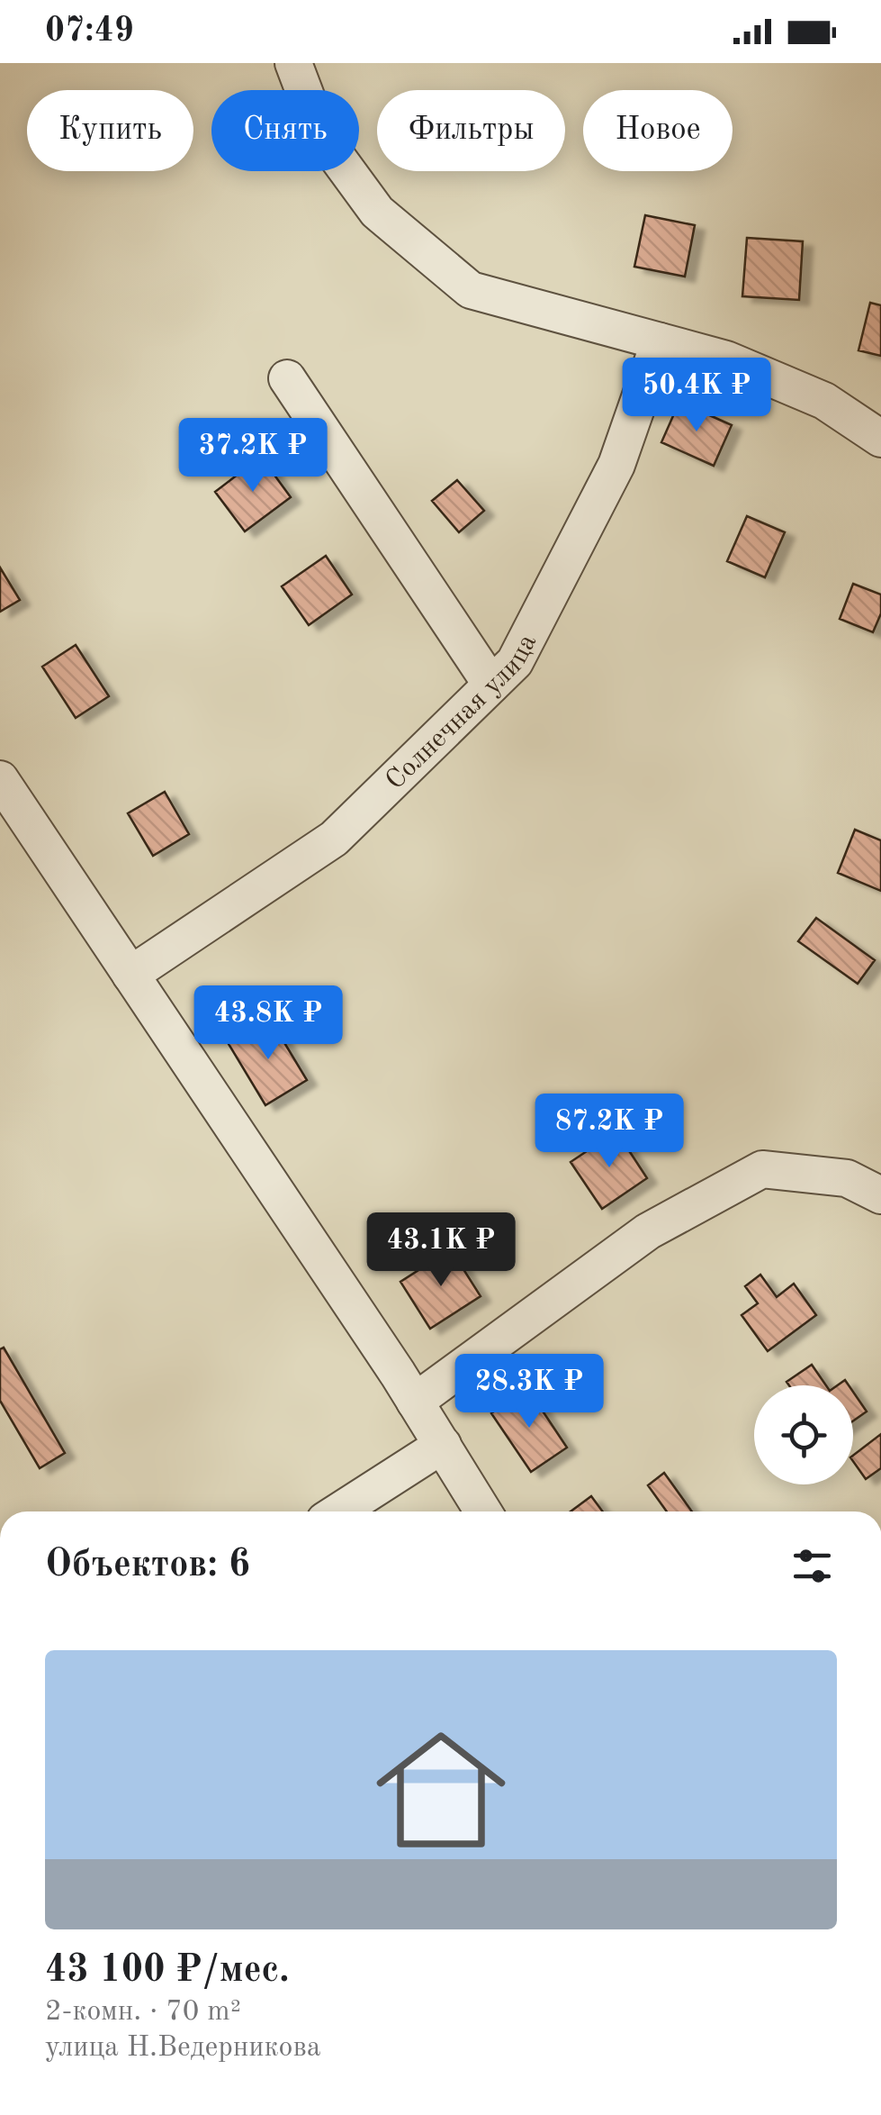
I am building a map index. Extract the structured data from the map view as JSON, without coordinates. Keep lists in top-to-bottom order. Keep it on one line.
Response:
{"streets":{"street":["Солнечная улица"]},"page":{"status":"07:49","chip":["Купить","Снять","Фильтры","Новое"],"price":["50.4K ₽","37.2K ₽","43.8K ₽","87.2K ₽","43.1K ₽","28.3K ₽"],"heading":"Объектов: 6","list":[{"name":"43 100 ₽/мес.","note":"2-комн. · 70 m² · улица Н.Ведерникова"}]}}
